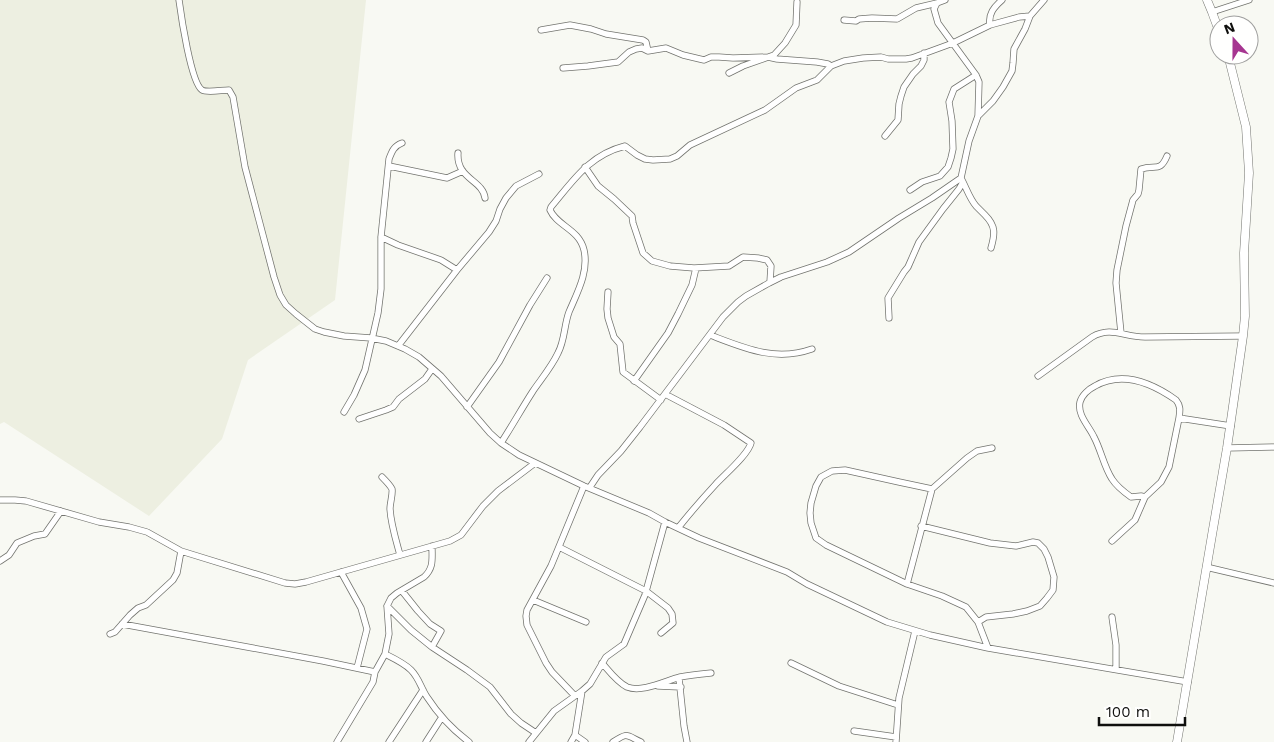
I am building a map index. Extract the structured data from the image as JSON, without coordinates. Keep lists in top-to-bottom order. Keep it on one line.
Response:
{"scale_bar":"100 m","north":"top"}
